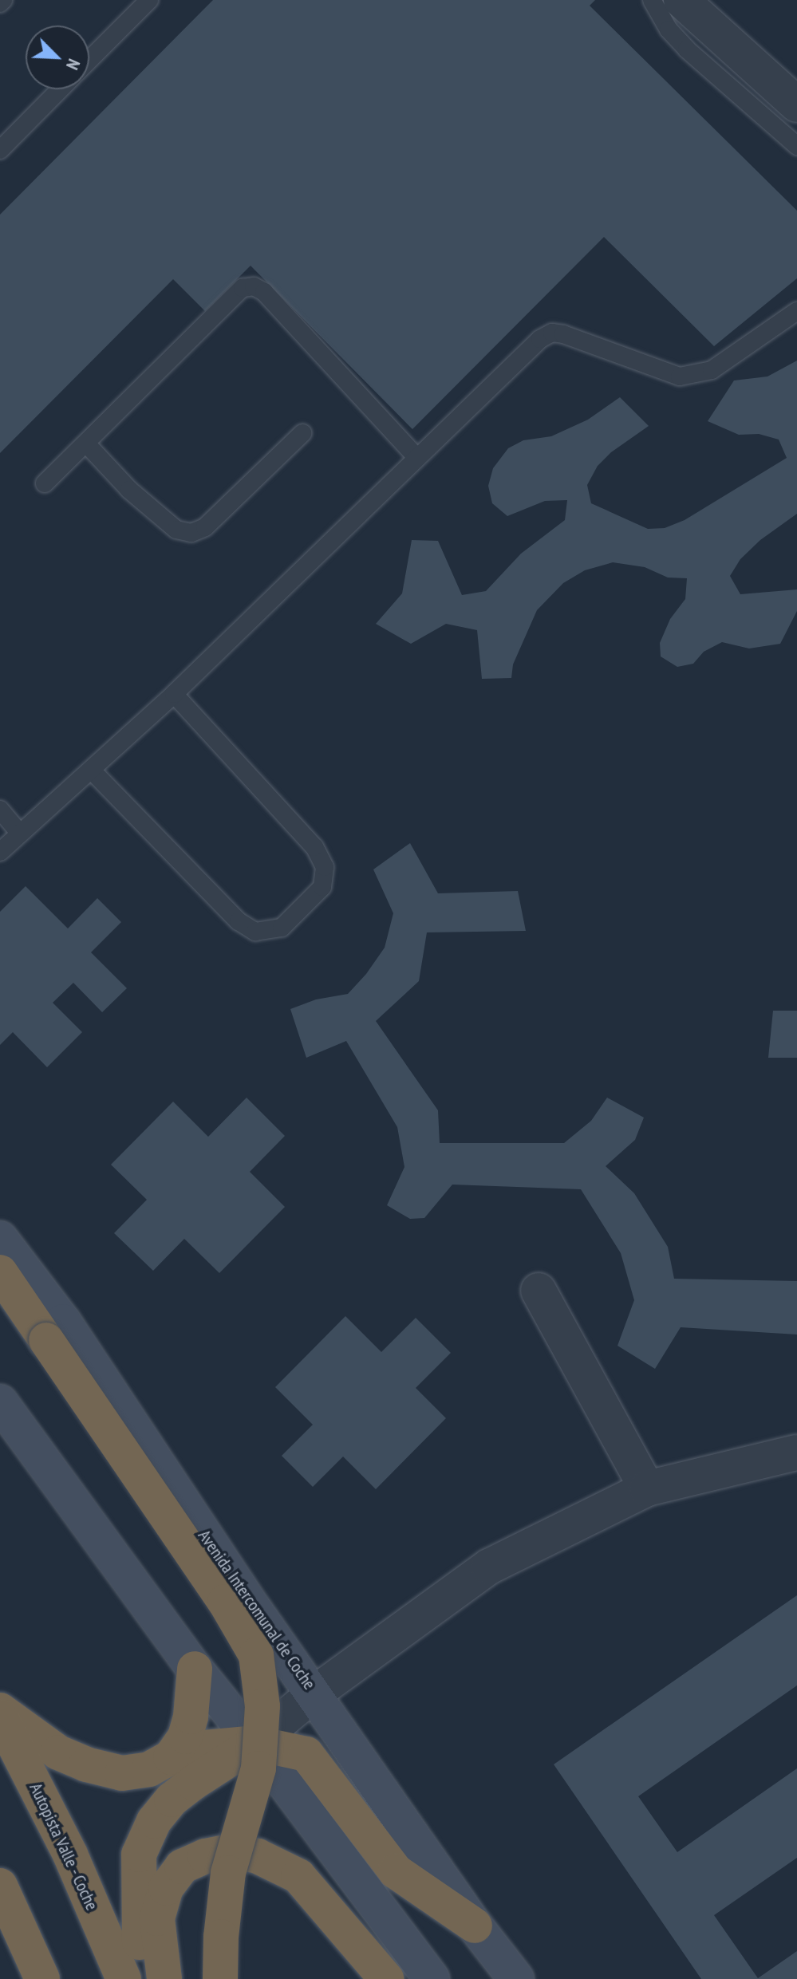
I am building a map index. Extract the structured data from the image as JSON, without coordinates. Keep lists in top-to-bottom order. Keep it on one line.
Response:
{"streets":{"highway":["Autopista Valle - Coche"],"main road":["Avenida Intercomunal de Coche"]},"north":"bottom right"}
